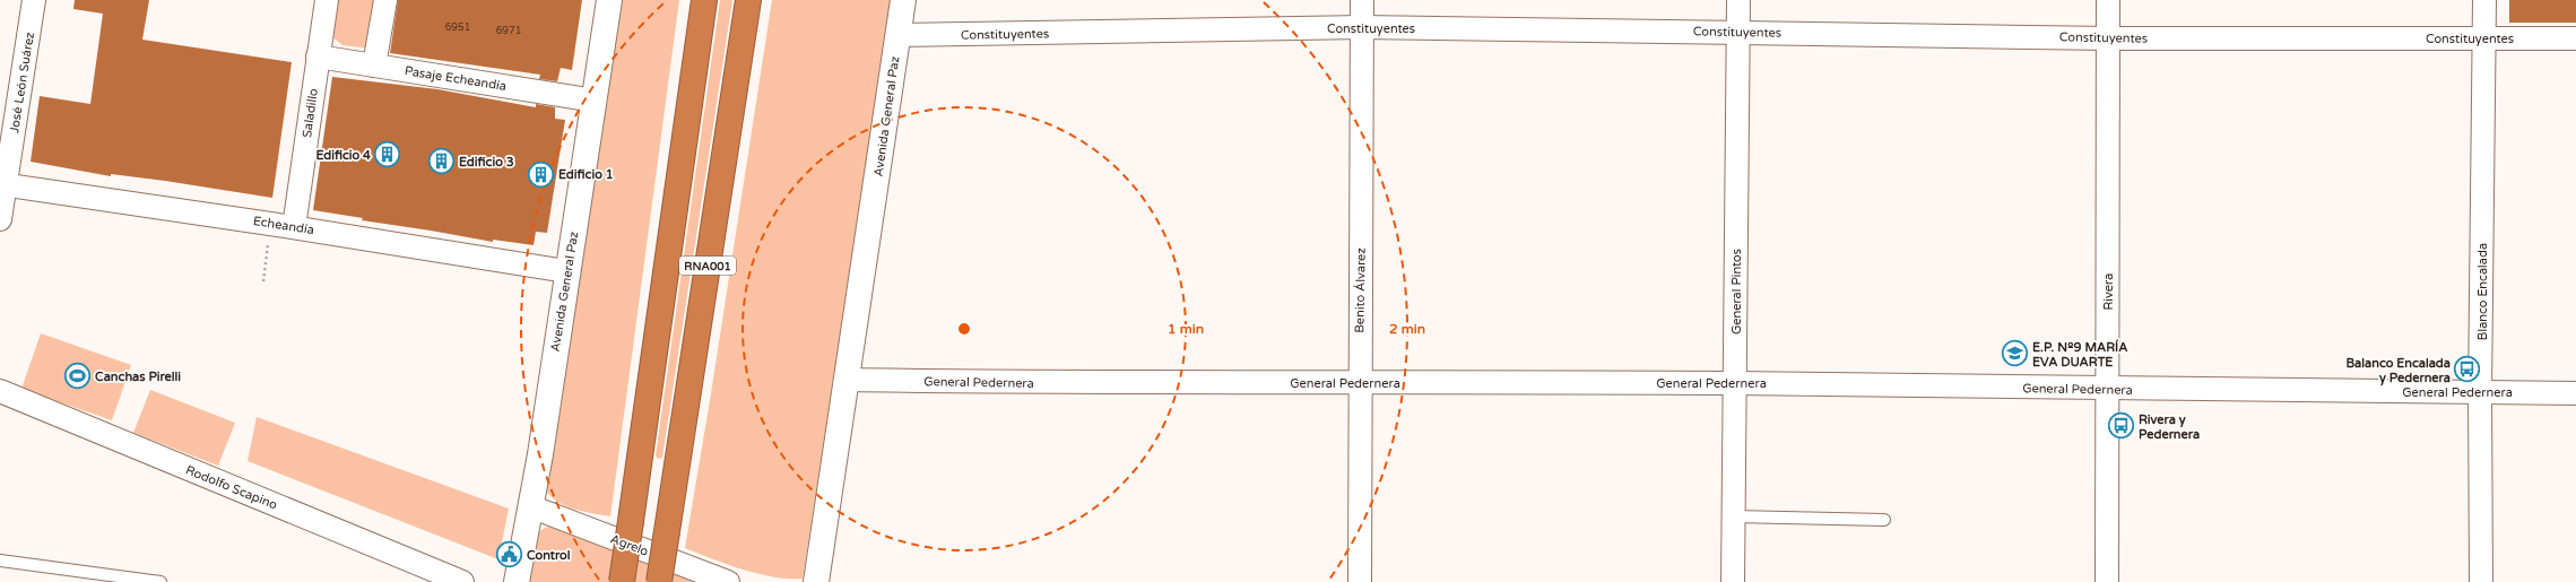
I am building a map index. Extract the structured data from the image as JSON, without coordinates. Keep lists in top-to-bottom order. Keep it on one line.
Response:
{"streets":{"highway":["RNA001"],"street":["Constituyentes","Pasaje Echeandía","José León Suárez","Saladillo","Avenida General Paz","Echeandía","Benito Álvarez","General Pintos","Rivera","Blanco Encalada","General Pedernera","Rodolfo Scapino","Agrelo"]},"crossings":[["Constituyentes","Avenida General Paz"],["Constituyentes","Benito Álvarez"],["Constituyentes","General Pintos"],["Constituyentes","Rivera"],["Constituyentes","Blanco Encalada"],["Pasaje Echeandía","Saladillo"],["Pasaje Echeandía","Avenida General Paz"],["José León Suárez","Echeandía"],["Saladillo","Echeandía"],["Avenida General Paz","Echeandía"],["Avenida General Paz","General Pedernera"],["Avenida General Paz","Agrelo"],["Benito Álvarez","General Pedernera"],["General Pintos","General Pedernera"],["Rivera","General Pedernera"],["Blanco Encalada","General Pedernera"]],"places":{"building":["Edificio 4","Edificio 3","Edificio 1"],"school or university":["E.P. Nº9 MARÍA EVA DUARTE"],"bus stop":["Balanco Encalada y Pedernera","Rivera y Pedernera"],"sports":["Canchas Pirelli"],"public building":["Control"]},"house_numbers":["6951","6971"],"rings":["1 min","2 min"]}
